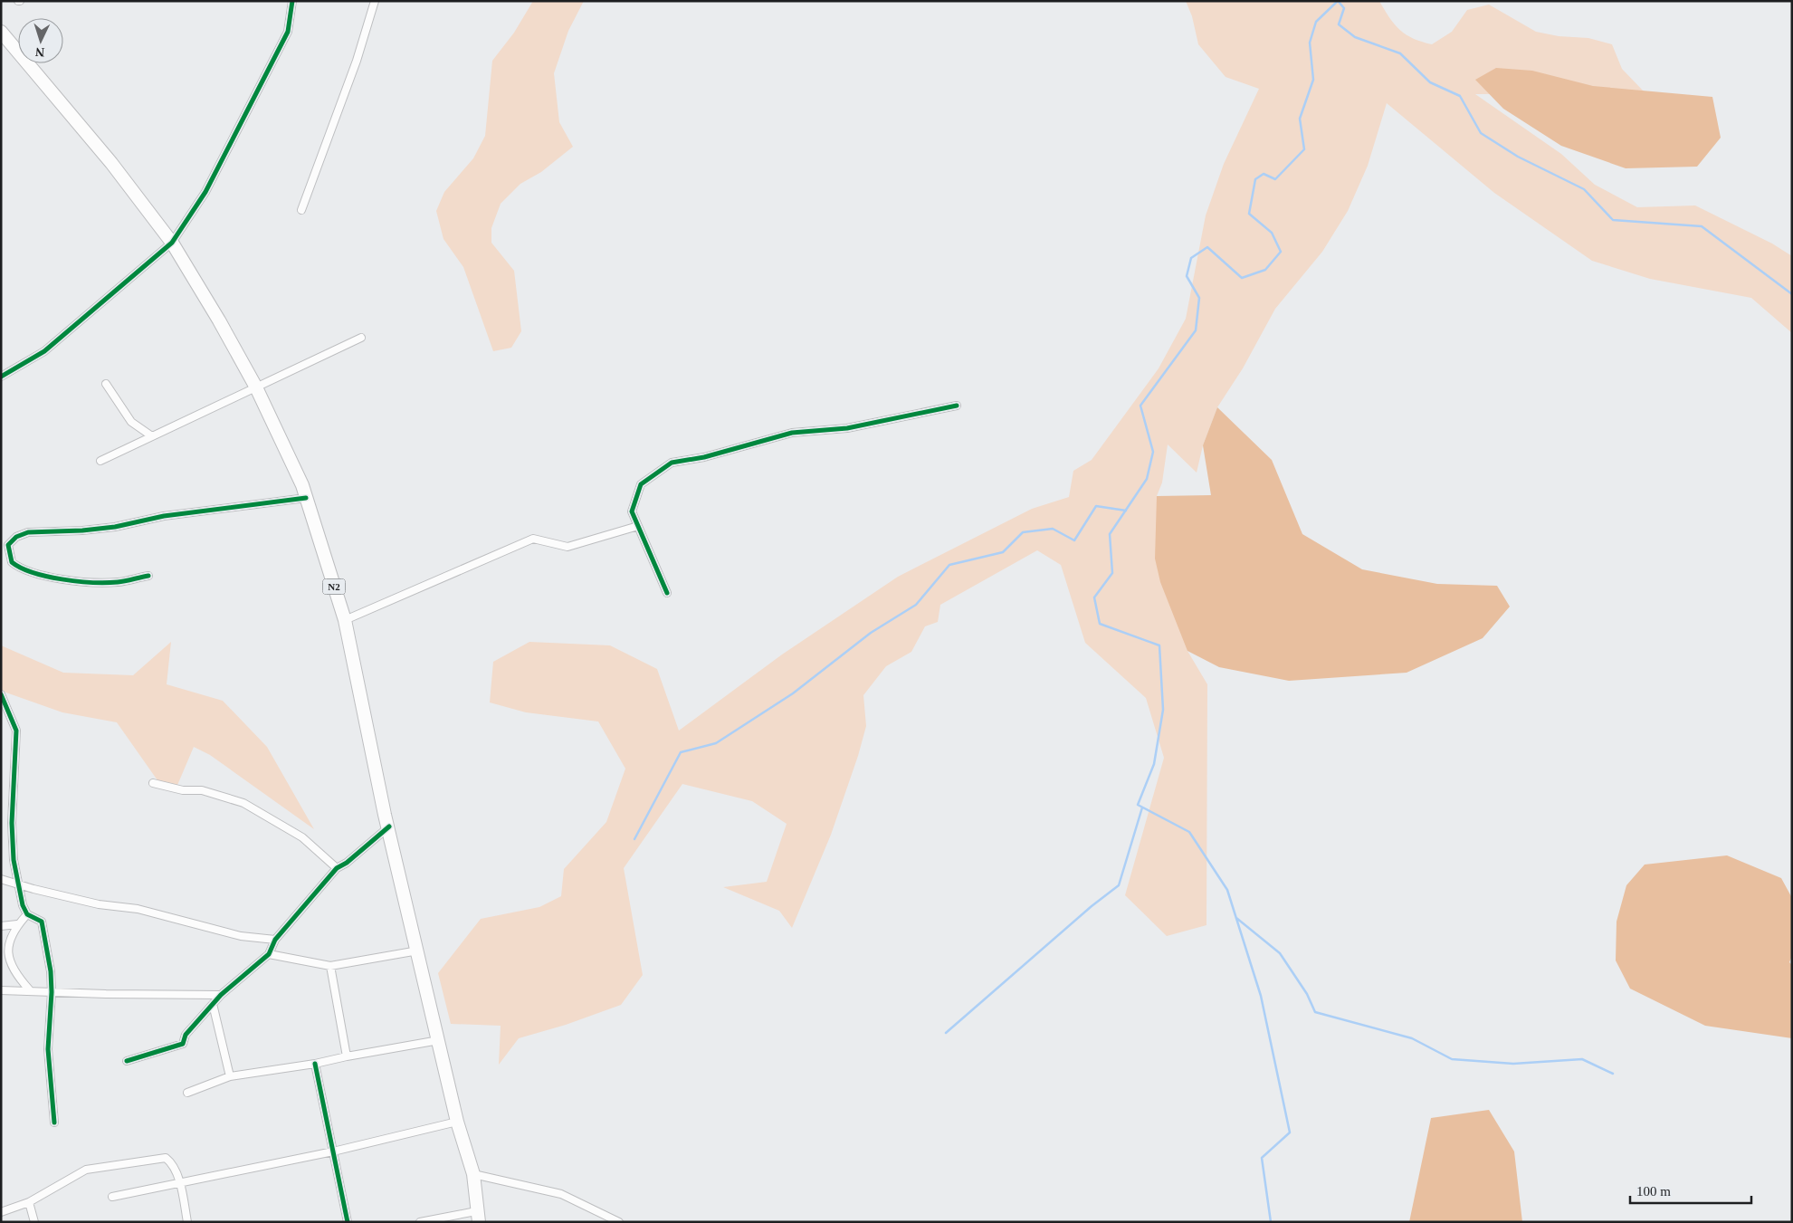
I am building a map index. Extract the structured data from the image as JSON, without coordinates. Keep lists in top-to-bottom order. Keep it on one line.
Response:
{"streets":{"highway":["N2"]},"scale_bar":"100 m","north":"bottom"}
